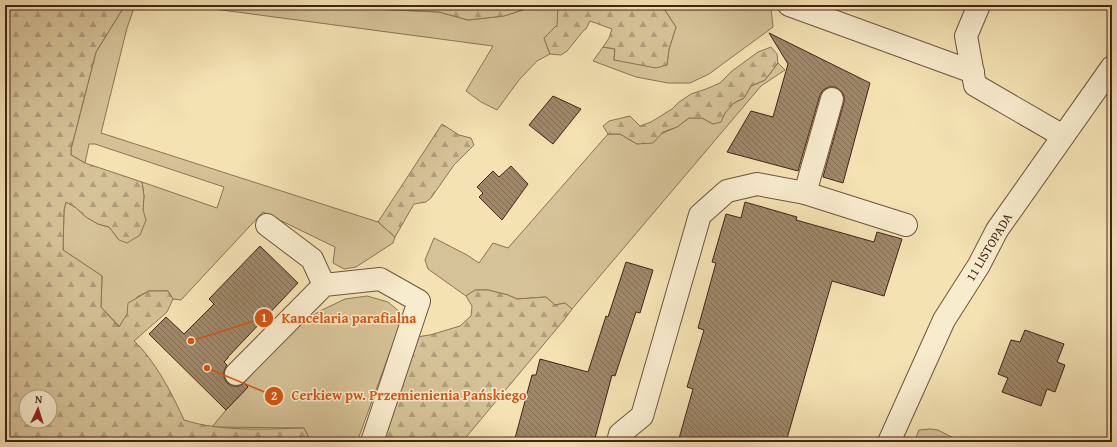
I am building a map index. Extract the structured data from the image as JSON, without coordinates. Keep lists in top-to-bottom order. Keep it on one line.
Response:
{"streets":{"street":["11 LISTOPADA"]},"places":["Kancelaria parafialna","Cerkiew pw. Przemienienia Pańskiego"],"north":"top"}
